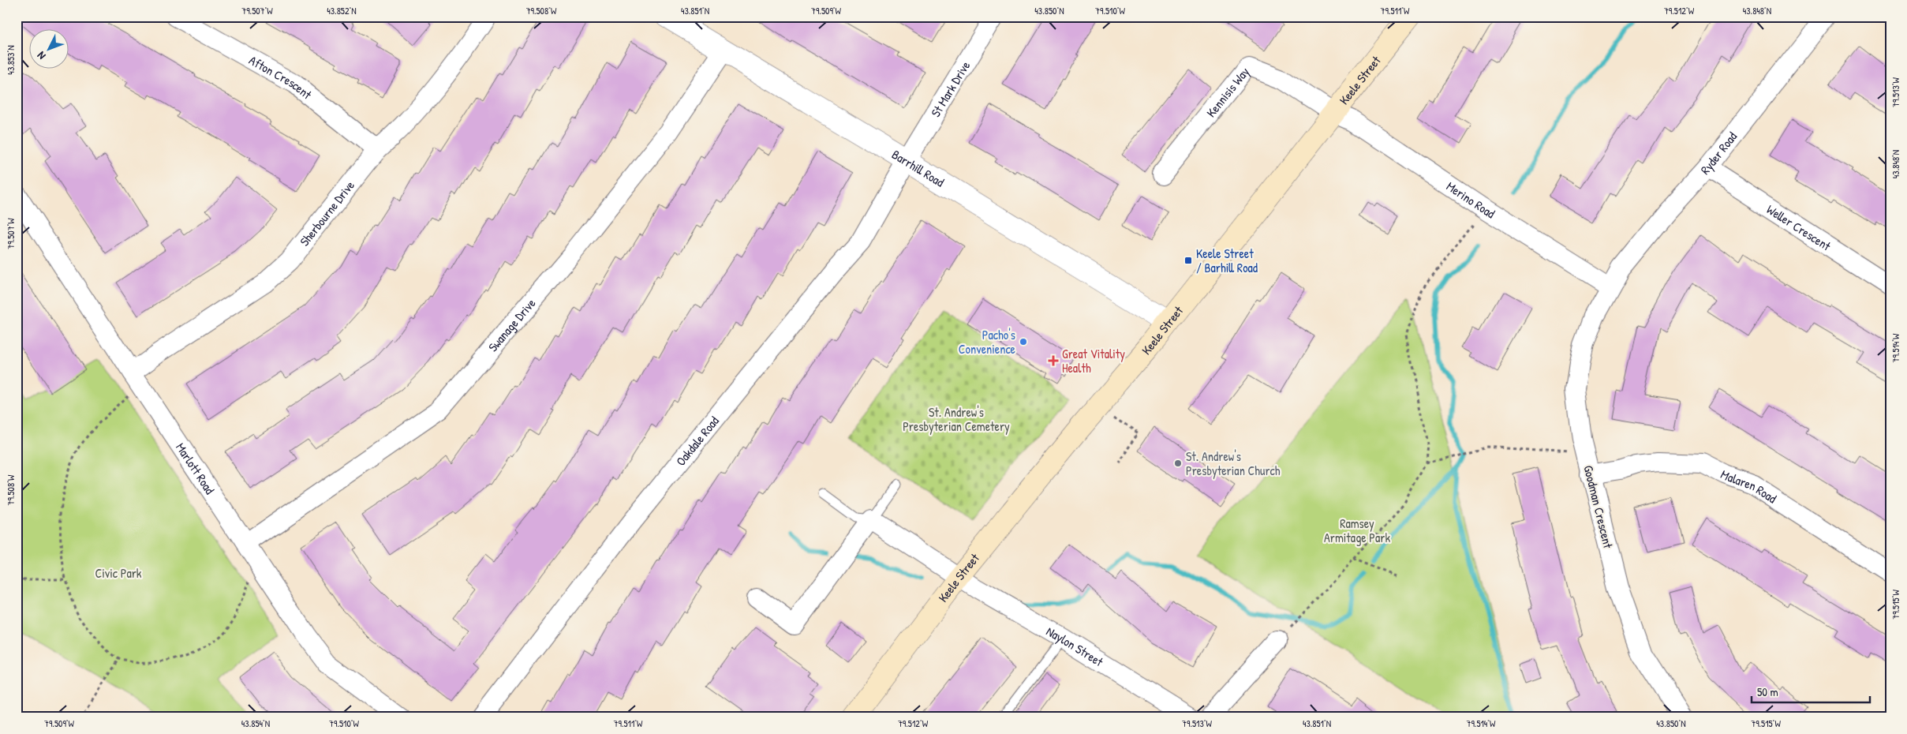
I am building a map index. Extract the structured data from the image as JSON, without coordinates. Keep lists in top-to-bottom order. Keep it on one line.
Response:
{"streets":{"main road":["Keele Street"],"street":["Afton Crescent","St Mark Drive","Kennisis Way","Ryder Road","Barrhill Road","Merino Road","Sherbourne Drive","Weller Crescent","Swanage Drive","Oakdale Road","Marlott Road","Malaren Road","Goodman Crescent","Naylon Street"]},"crossings":[["Afton Crescent","Sherbourne Drive"],["Keele Street","Kennisis Way"],["Keele Street","Barrhill Road"],["Keele Street","Merino Road"],["Keele Street","Naylon Street"],["St Mark Drive","Barrhill Road"],["St Mark Drive","Oakdale Road"],["Kennisis Way","Merino Road"],["Ryder Road","Merino Road"],["Ryder Road","Weller Crescent"],["Ryder Road","Goodman Crescent"],["Barrhill Road","Swanage Drive"],["Barrhill Road","Oakdale Road"],["Merino Road","Goodman Crescent"],["Sherbourne Drive","Marlott Road"],["Swanage Drive","Marlott Road"],["Malaren Road","Goodman Crescent"]],"parks":["St. Andrew's Presbyterian Cemetery","Ramsey Armitage Park","Civic Park"],"places":{"transit":["Keele Street / Barhill Road"],"other":["Pacho's Convenience","St. Andrew's Presbyterian Church"],"health":["Great Vitality Health"]},"scale_bar":"50 m","north":"bottom left","coordinates":["79.507°W","43.852°N","79.508°W","43.851°N","79.509°W","43.850°N","79.510°W","79.511°W","79.512°W","43.848°N","43.853°N","79.513°W","79.514°W","79.515°W","43.854°N"]}
